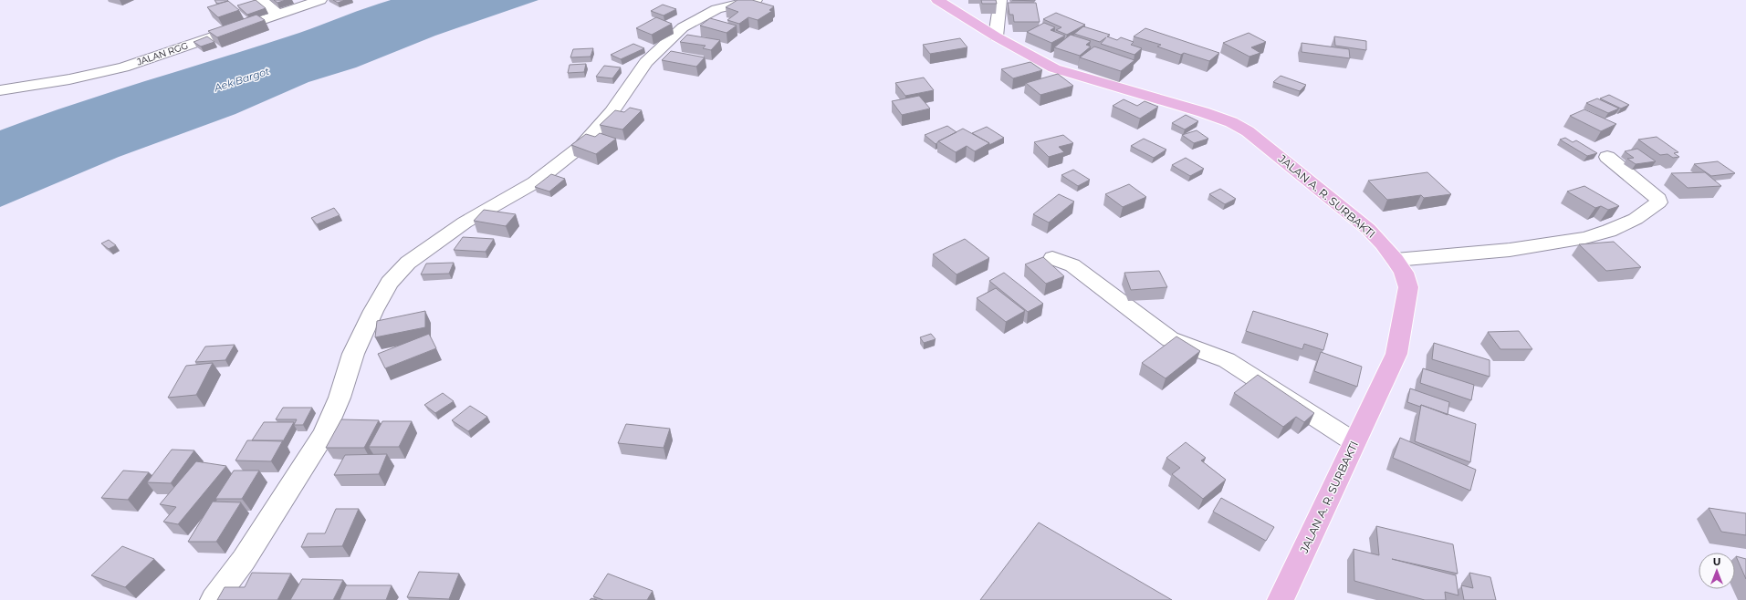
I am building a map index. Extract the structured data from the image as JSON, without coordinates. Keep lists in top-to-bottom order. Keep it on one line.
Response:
{"streets":{"main road":["JALAN A. R. SURBAKTI"],"street":["JALAN RGG"]},"water":["Aek Bargot"],"north":"top"}
